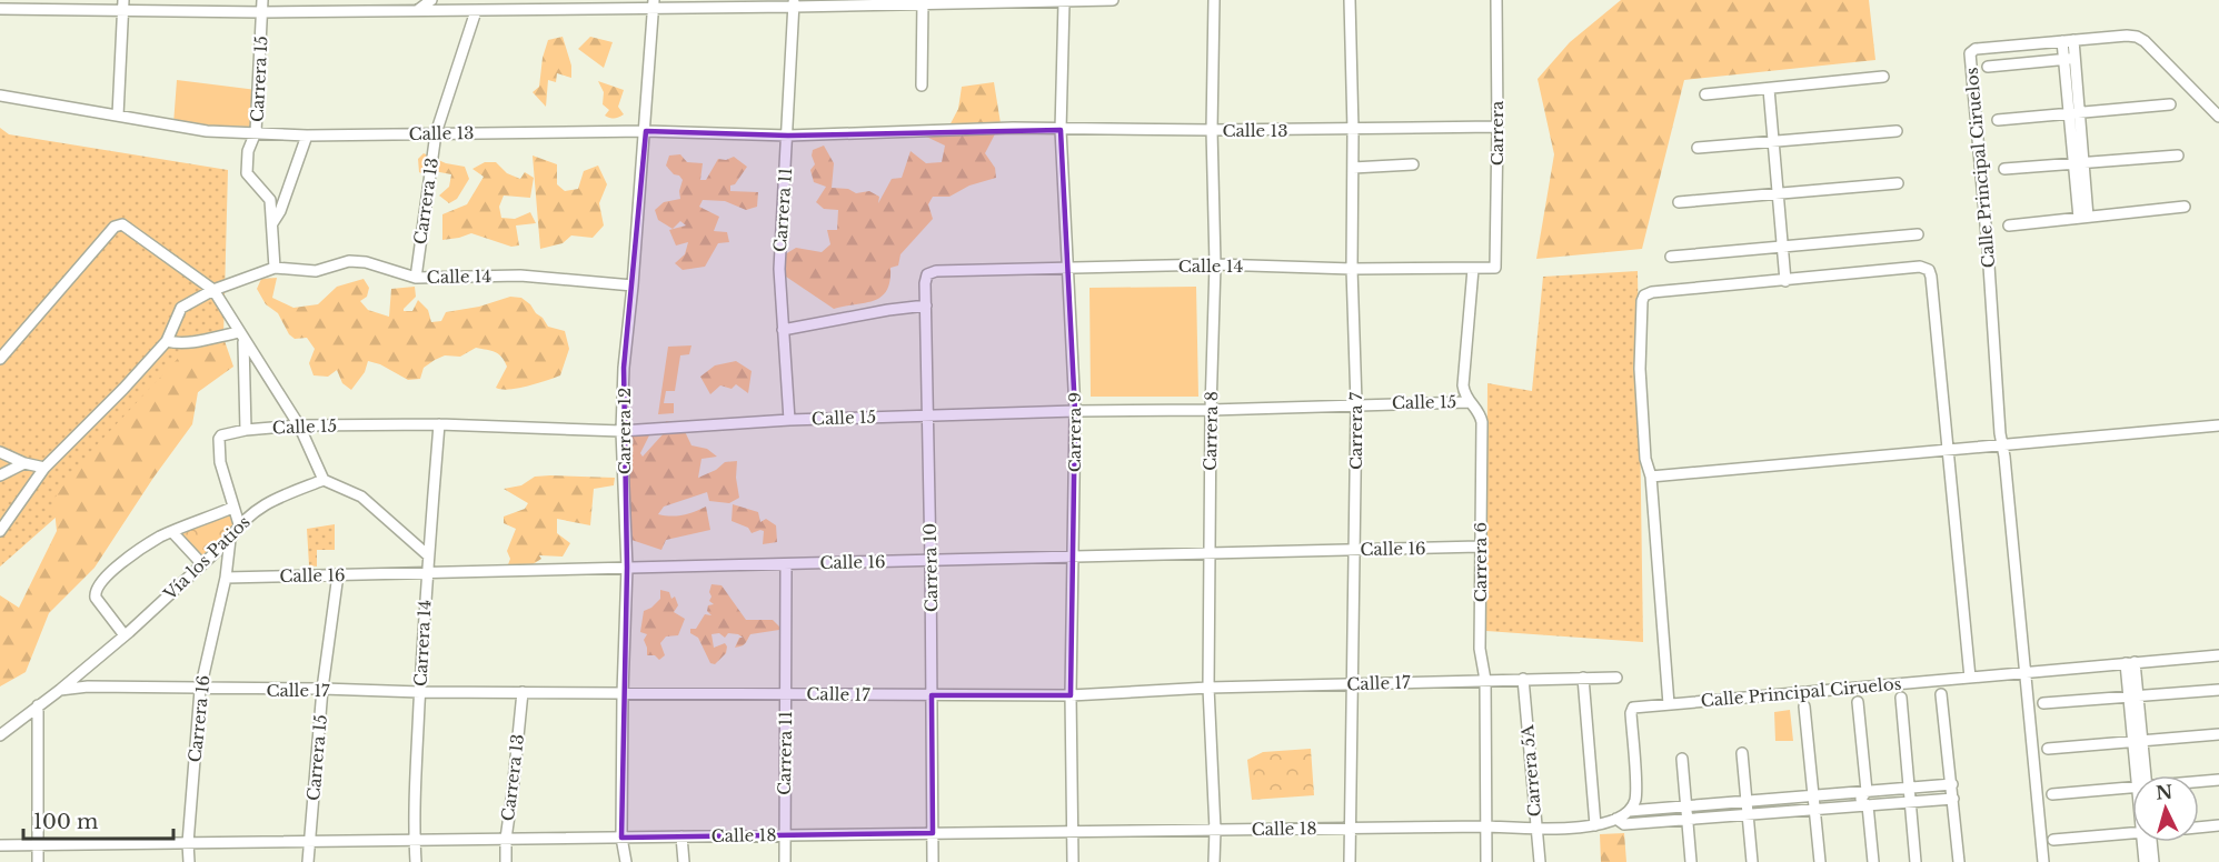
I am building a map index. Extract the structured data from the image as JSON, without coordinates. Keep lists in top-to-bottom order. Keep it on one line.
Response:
{"streets":{"street":["Carrera 15","Calle 13","Carrera","Calle Principal Ciruelos","Carrera 13","Carrera 11","Calle 14","Calle 15","Carrera 12","Carrera 8","Carrera 7","Carrera 9","Calle 16","Vía los Patios","Carrera 6","Carrera 10","Carrera 14","Calle 17","Carrera 16","Carrera 5A","Calle 18"]},"crossings":[["Carrera 15","Calle 13"],["Carrera 15","Calle 14"],["Carrera 15","Calle 16"],["Carrera 15","Calle 17"],["Carrera 15","Calle 18"],["Calle 13","Carrera"],["Calle 13","Carrera 13"],["Calle 13","Carrera 11"],["Calle 13","Carrera 12"],["Calle 13","Carrera 8"],["Calle 13","Carrera 7"],["Calle 13","Carrera 9"],["Carrera","Calle 14"],["Carrera 13","Calle 14"],["Carrera 13","Calle 17"],["Carrera 13","Calle 18"],["Carrera 11","Calle 15"],["Carrera 11","Calle 16"],["Carrera 11","Calle 17"],["Carrera 11","Calle 18"],["Calle 14","Carrera 12"],["Calle 14","Carrera 8"],["Calle 14","Carrera 7"],["Calle 14","Carrera 9"],["Calle 14","Carrera 6"],["Calle 14","Carrera 10"],["Calle 15","Carrera 12"],["Calle 15","Carrera 8"],["Calle 15","Carrera 7"],["Calle 15","Carrera 9"],["Calle 15","Carrera 6"],["Calle 15","Carrera 10"],["Calle 15","Carrera 14"],["Carrera 12","Calle 16"],["Carrera 12","Calle 17"],["Carrera 12","Calle 18"],["Carrera 8","Calle 16"],["Carrera 8","Calle 17"],["Carrera 8","Calle 18"],["Carrera 7","Calle 16"],["Carrera 7","Calle 17"],["Carrera 7","Calle 18"],["Carrera 9","Calle 16"],["Carrera 9","Calle 17"],["Carrera 9","Calle 18"],["Calle 16","Carrera 6"],["Calle 16","Carrera 10"],["Calle 16","Carrera 14"],["Calle 16","Carrera 16"],["Vía los Patios","Calle 17"],["Vía los Patios","Carrera 16"],["Carrera 6","Calle 17"],["Carrera 6","Calle 18"],["Carrera 10","Calle 17"],["Carrera 10","Calle 18"],["Carrera 14","Calle 17"],["Carrera 14","Calle 18"],["Calle 17","Carrera 16"],["Calle 17","Carrera 5A"],["Carrera 16","Calle 18"]],"scale_bar":"100 m","north":"top"}
